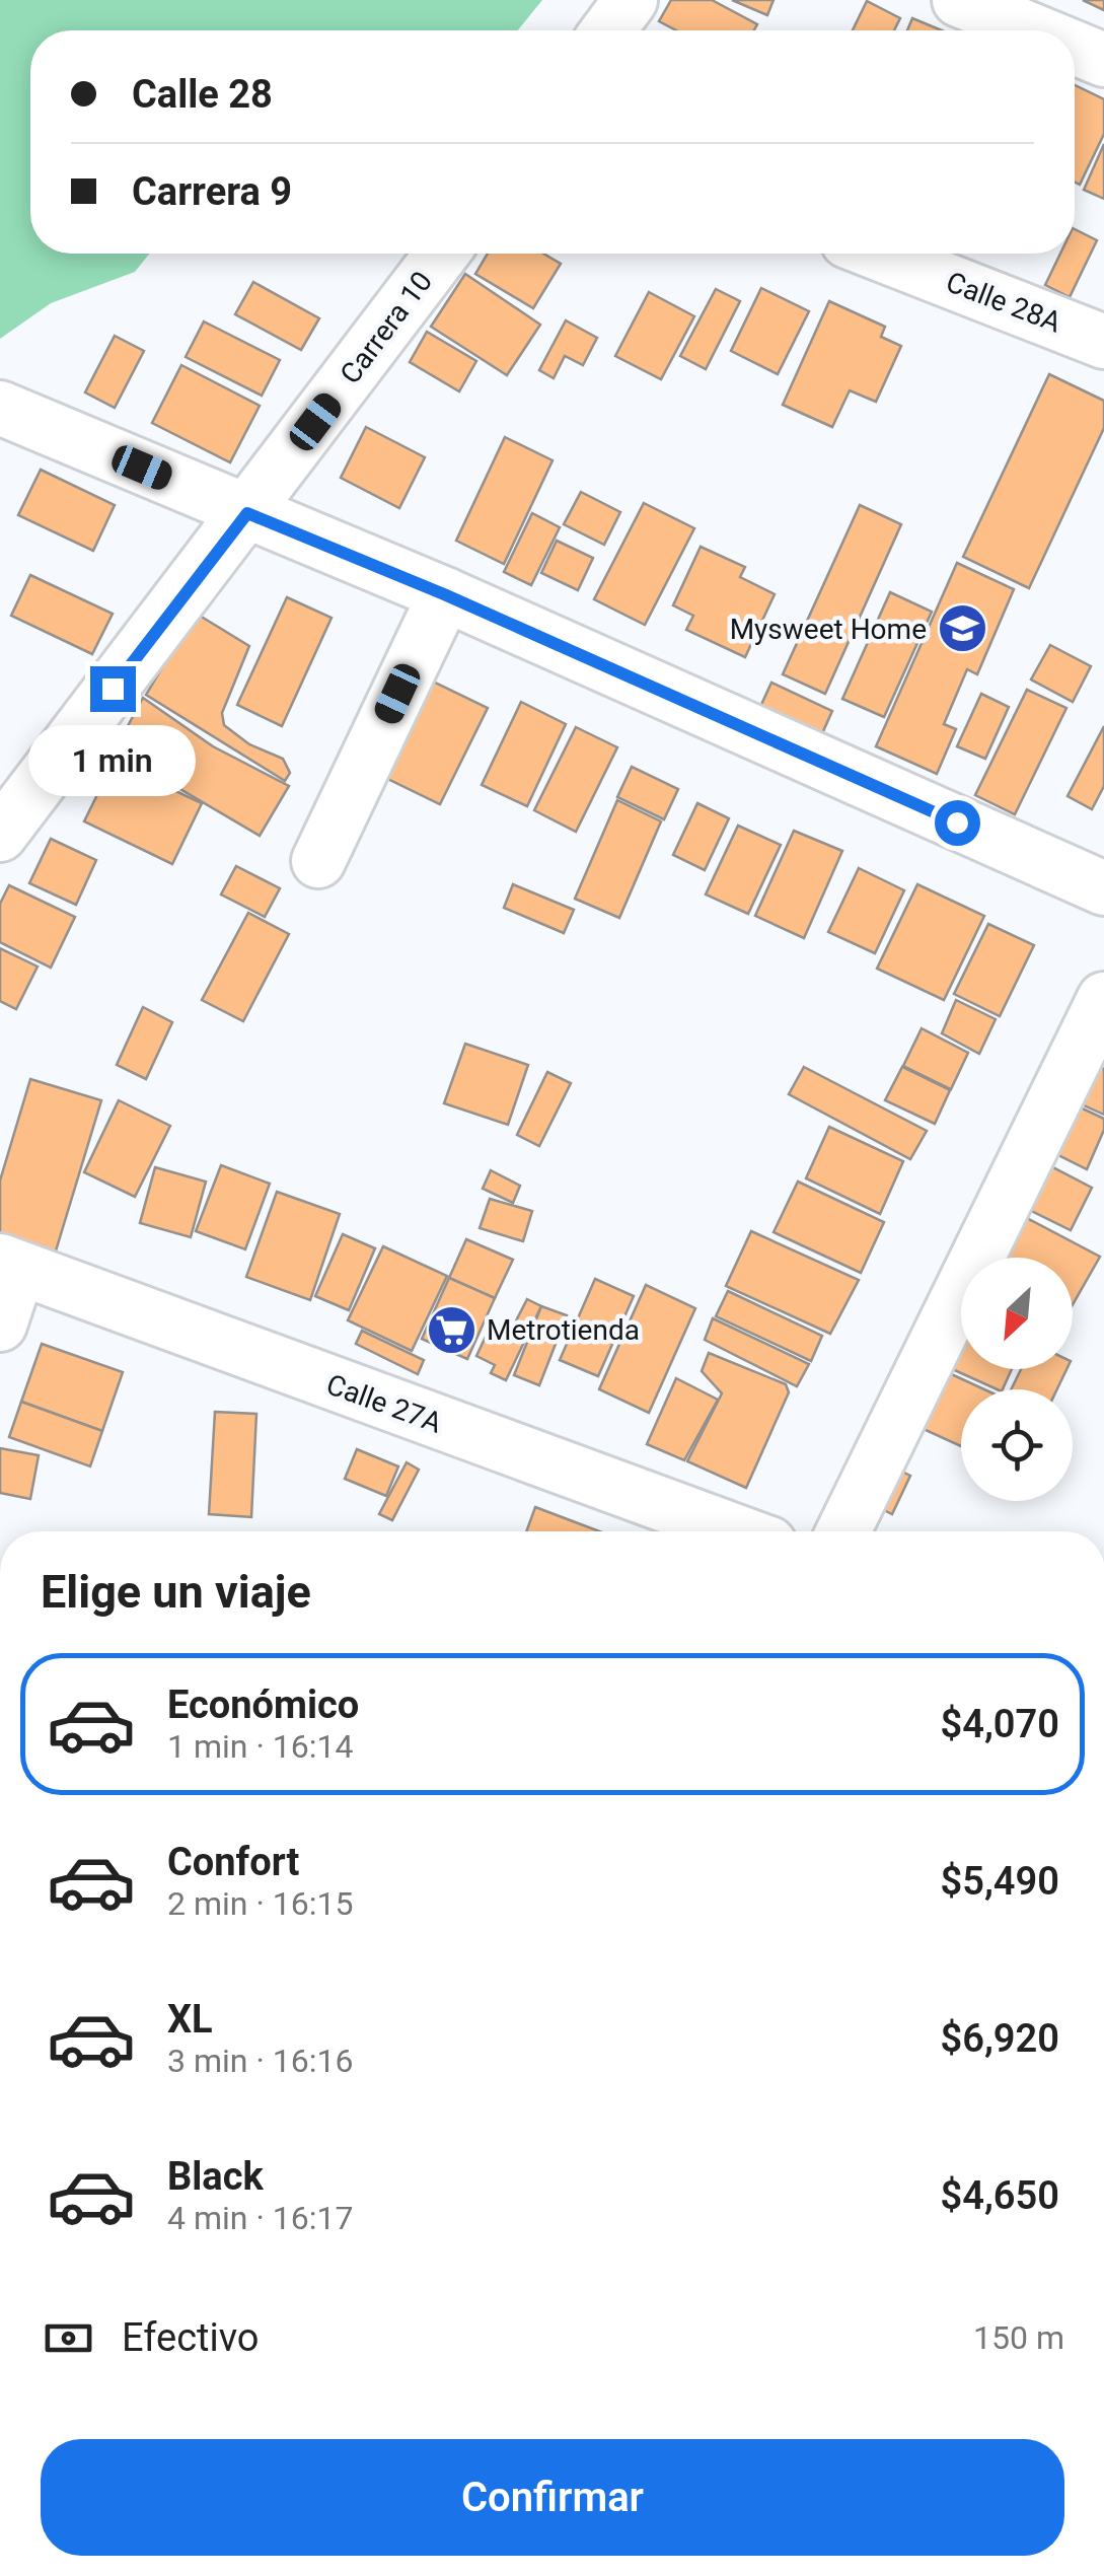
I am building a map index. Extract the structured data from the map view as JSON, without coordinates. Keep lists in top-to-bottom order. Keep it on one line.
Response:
{"streets":{"street":["Calle 28A","Carrera 10","Calle 27A"]},"places":{"school or university":["Mysweet Home"],"supermarket":["Metrotienda"]},"north":"bottom left","page":{"banner":["Calle 28","Carrera 9"],"bubble":"1 min","heading":"Elige un viaje","list":[{"name":"Económico","note":"1 min · 16:14","value":"$4,070"},{"name":"Confort","note":"2 min · 16:15","value":"$5,490"},{"name":"XL","note":"3 min · 16:16","value":"$6,920"},{"name":"Black","note":"4 min · 16:17","value":"$4,650"}],"pay":["Efectivo","150 m"],"buttons":"Confirmar"}}
